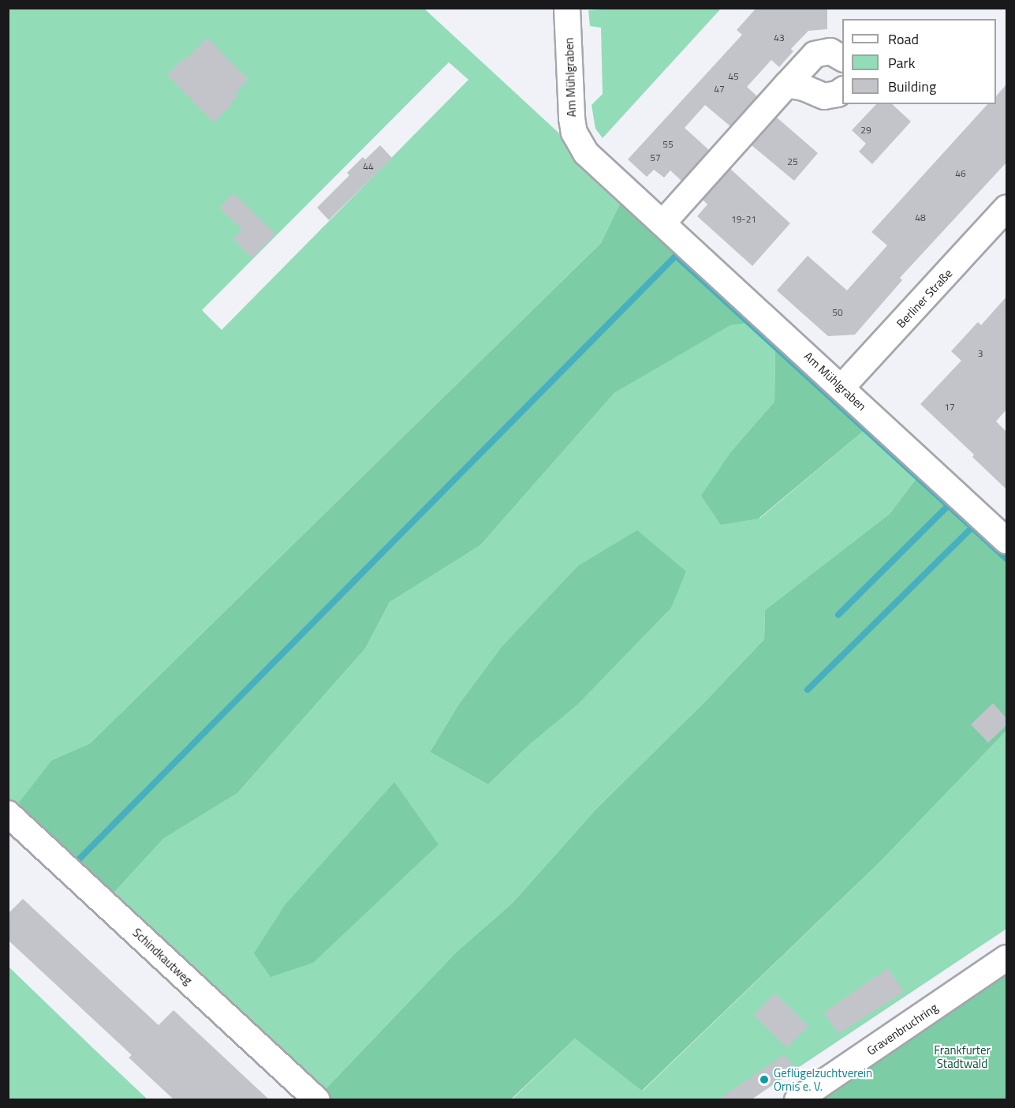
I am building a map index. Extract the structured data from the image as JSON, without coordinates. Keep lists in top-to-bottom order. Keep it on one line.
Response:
{"streets":{"street":["Am Mühlgraben","Berliner Straße","Schindkautweg","Gravenbruchring"]},"crossings":[["Am Mühlgraben","Berliner Straße"]],"parks":["Frankfurter Stadtwald"],"places":["Geflügelzuchtverein Ornis e. V."],"house_numbers":["43","45","47","29","55","57","25","44","46","48","19-21","50","3","17"],"legend":["Road","Park","Building"]}
